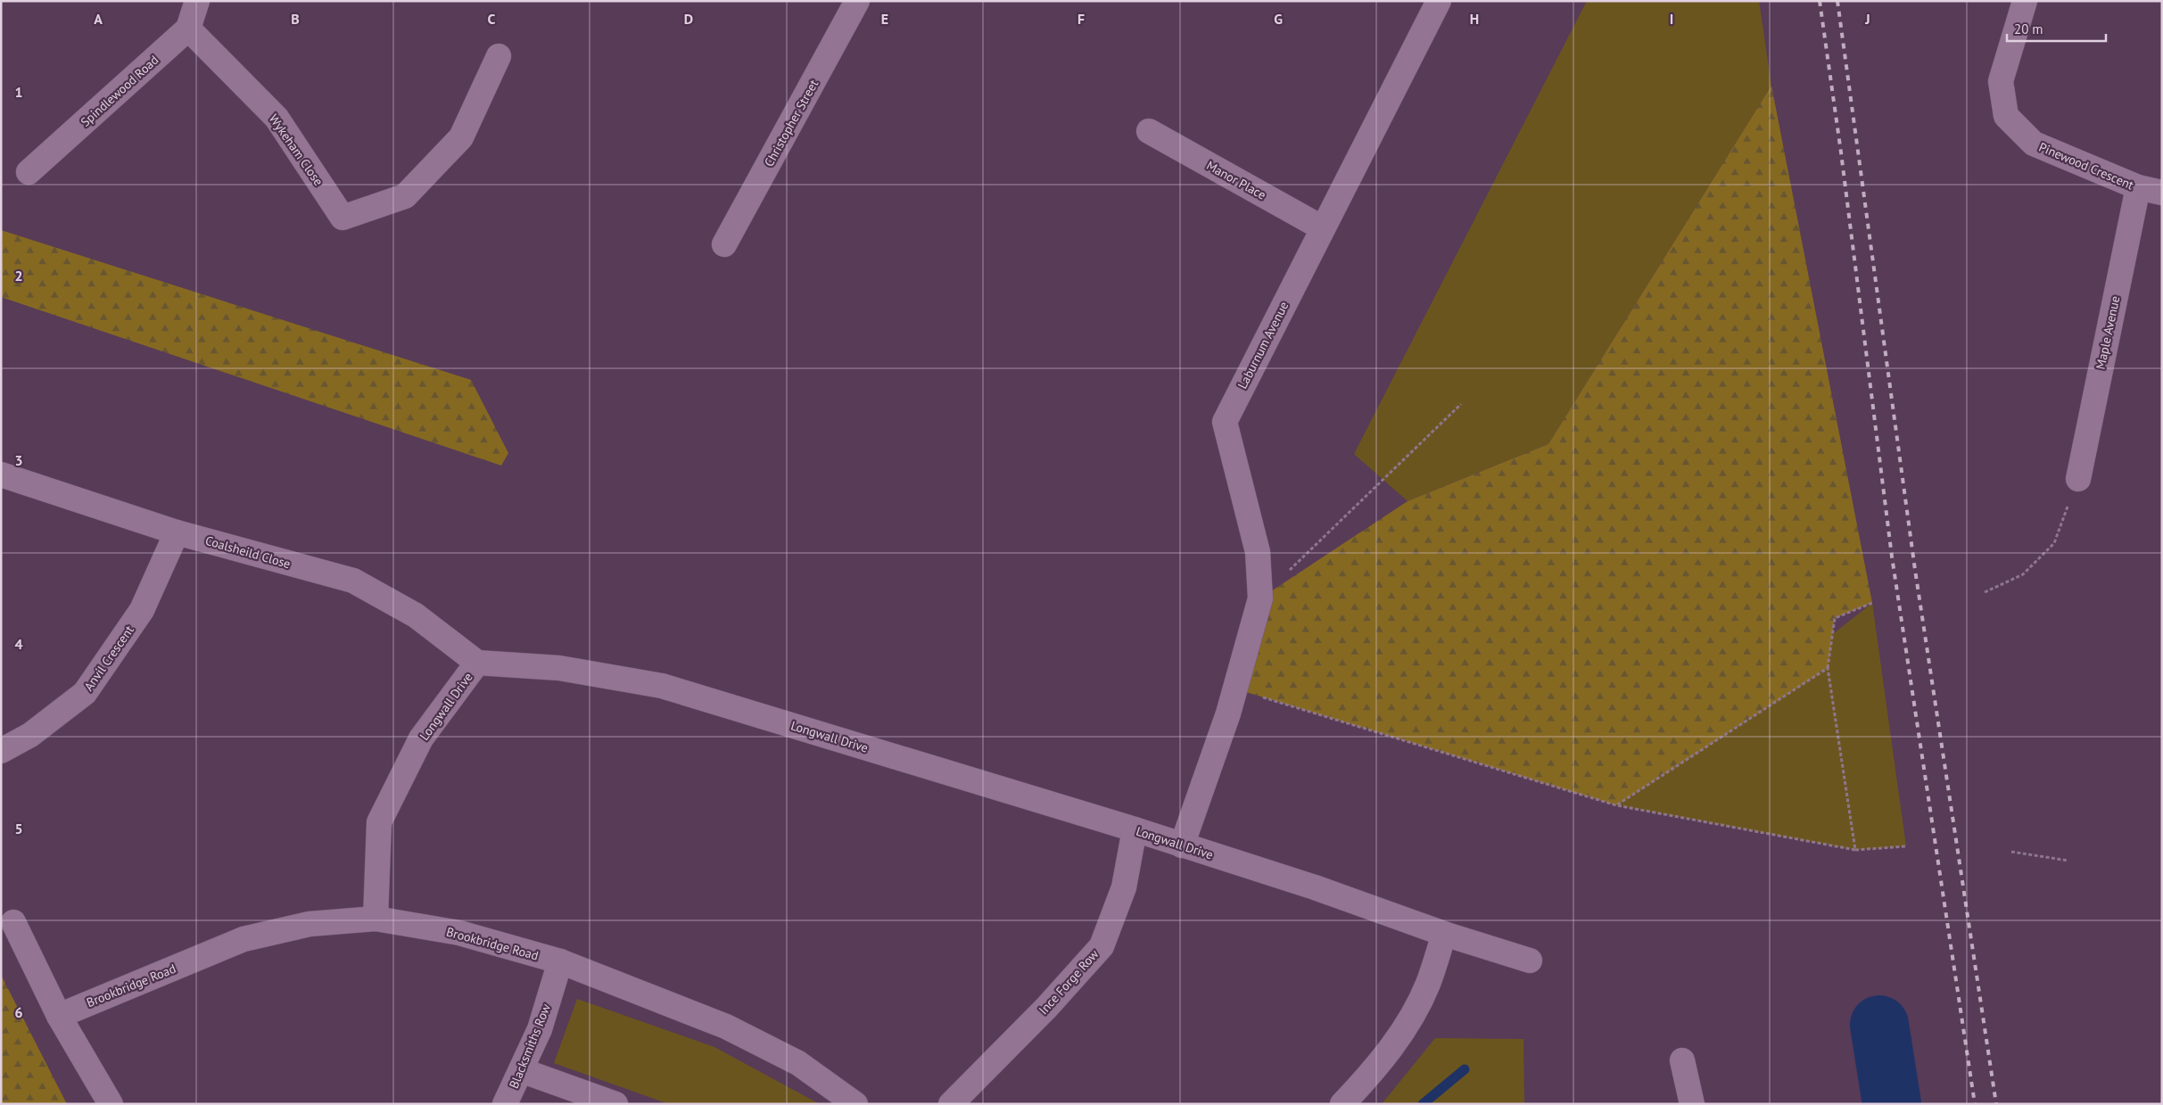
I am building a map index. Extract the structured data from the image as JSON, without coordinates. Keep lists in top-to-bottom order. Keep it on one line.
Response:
{"streets":{"street":["Spindlewood Road","Christopher Street","Wykeham Close","Pinewood Crescent","Manor Place","Maple Avenue","Laburnum Avenue","Coalsheild Close","Anvil Crescent","Longwall Drive","Brookbridge Road","Ince Forge Row","Blacksmiths Row"]},"crossings":[["Spindlewood Road","Wykeham Close"],["Pinewood Crescent","Maple Avenue"],["Manor Place","Laburnum Avenue"],["Laburnum Avenue","Longwall Drive"],["Coalsheild Close","Anvil Crescent"],["Coalsheild Close","Longwall Drive"],["Longwall Drive","Brookbridge Road"],["Longwall Drive","Ince Forge Row"],["Brookbridge Road","Blacksmiths Row"]],"scale_bar":"20 m","grid":{"columns":["A","B","C","D","E","F","G","H","I","J"],"rows":["1","2","3","4","5","6"]}}
